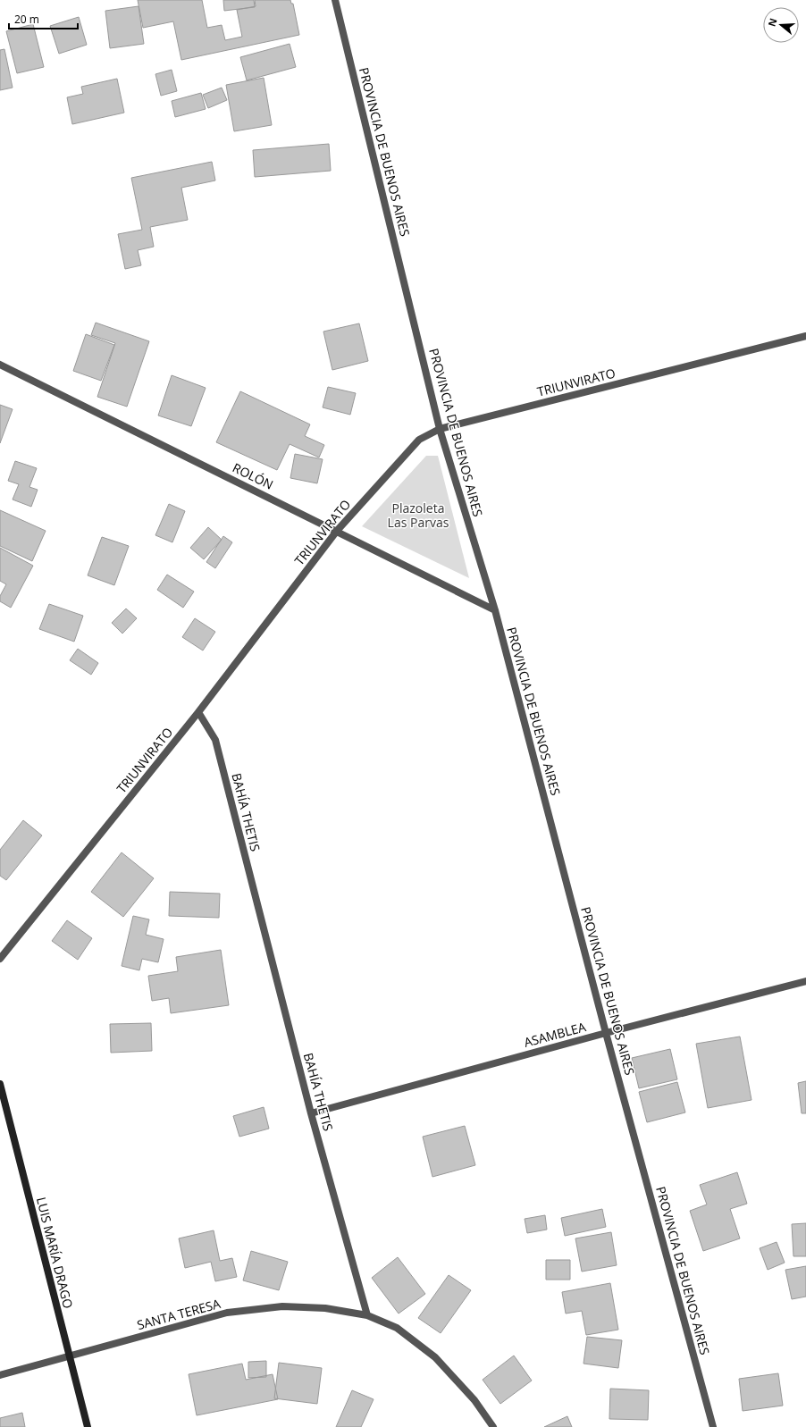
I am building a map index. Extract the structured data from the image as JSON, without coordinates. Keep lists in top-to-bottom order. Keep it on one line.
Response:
{"streets":{"main road":["LUIS MARÍA DRAGO"],"street":["PROVINCIA DE BUENOS AIRES","TRIUNVIRATO","ROLÓN","BAHÍA THETIS","ASAMBLEA","SANTA TERESA"]},"crossings":[["PROVINCIA DE BUENOS AIRES","TRIUNVIRATO"],["PROVINCIA DE BUENOS AIRES","ROLÓN"],["PROVINCIA DE BUENOS AIRES","ASAMBLEA"],["TRIUNVIRATO","ROLÓN"],["TRIUNVIRATO","BAHÍA THETIS"],["BAHÍA THETIS","ASAMBLEA"],["BAHÍA THETIS","SANTA TERESA"],["LUIS MARÍA DRAGO","SANTA TERESA"]],"parks":["Plazoleta Las Parvas"],"scale_bar":"20 m","north":"left"}
